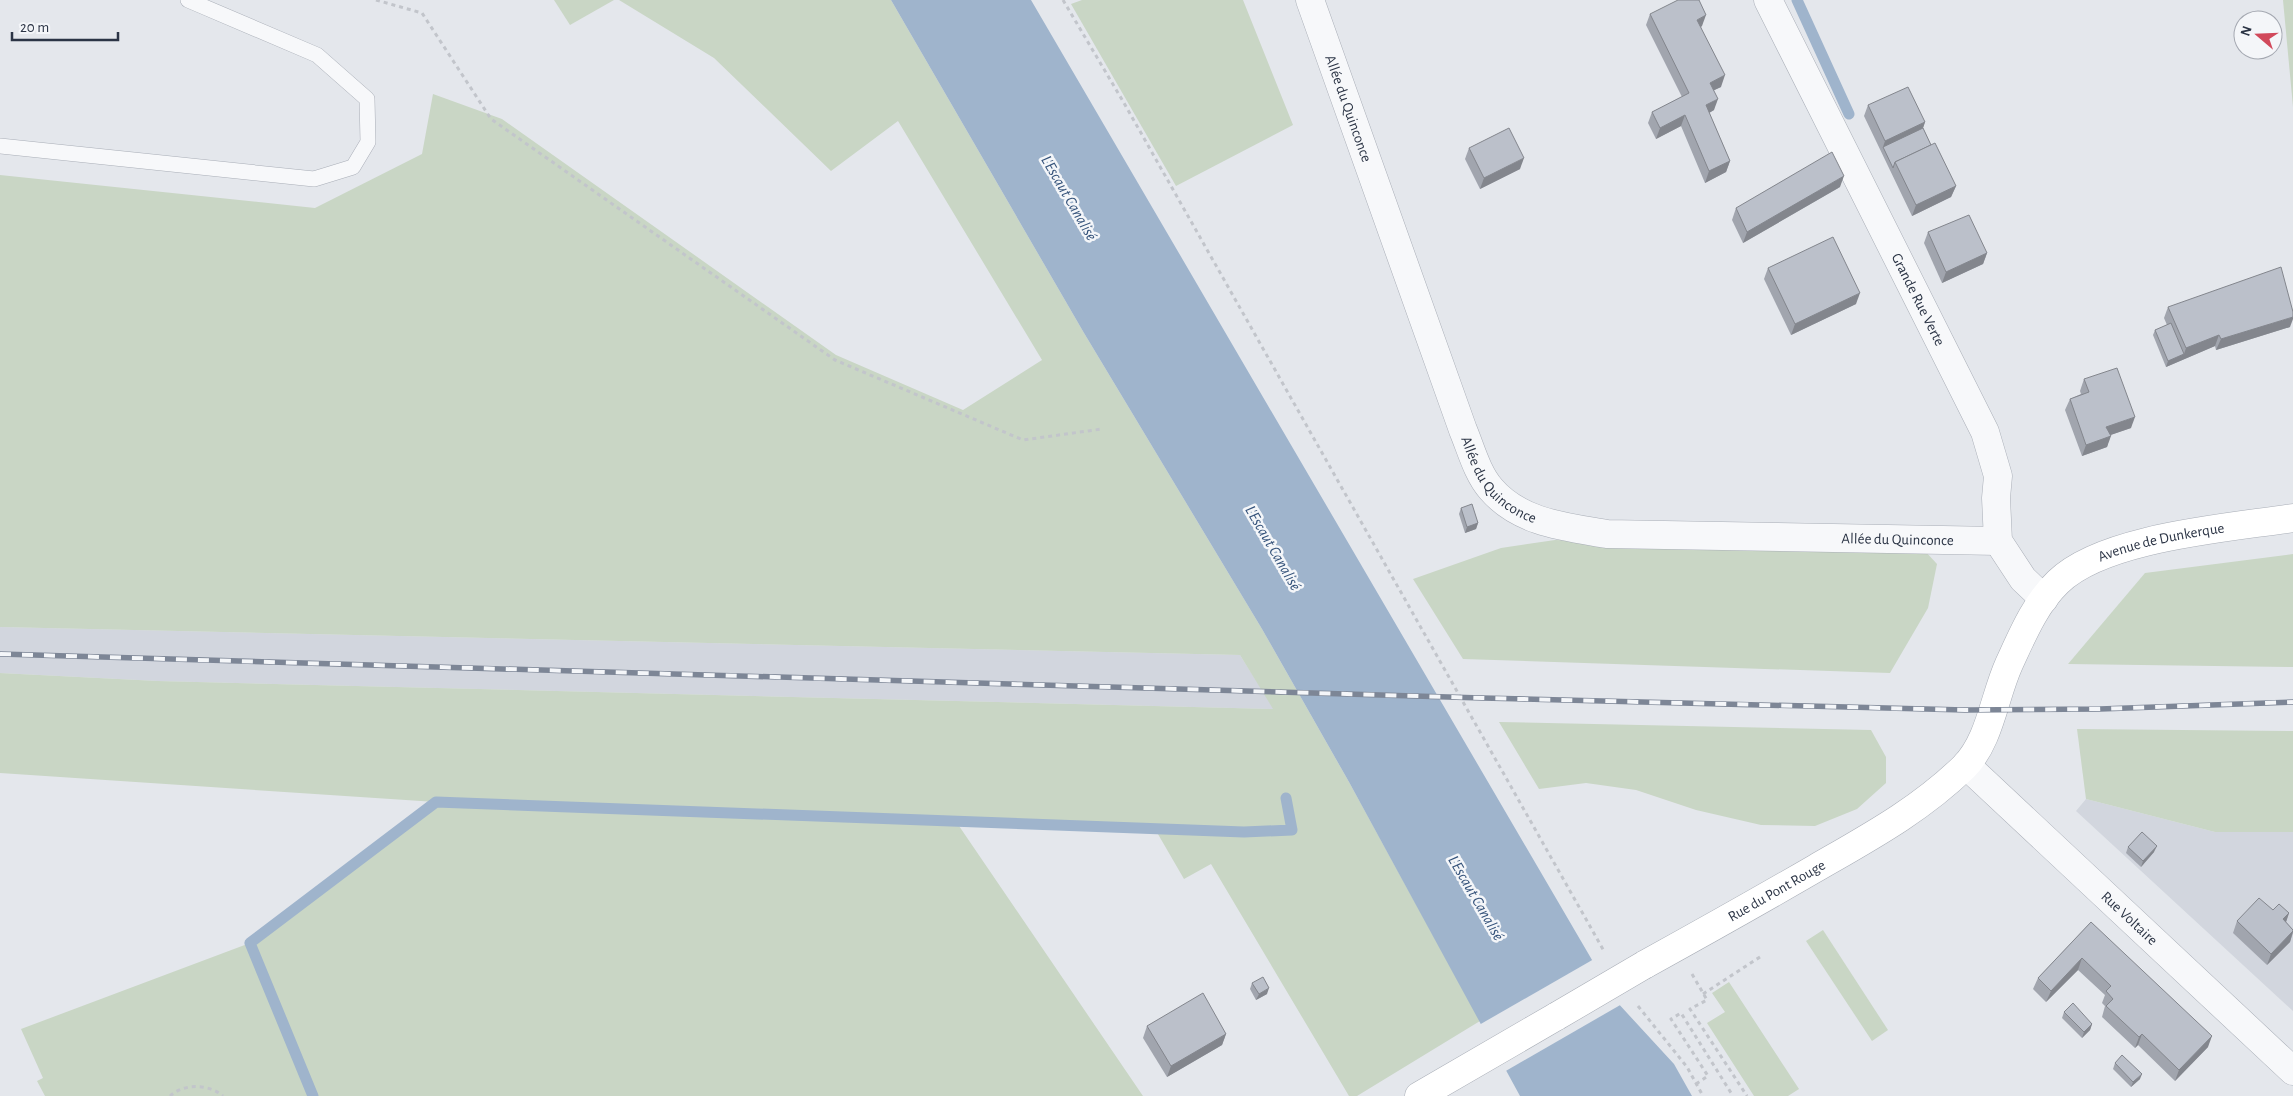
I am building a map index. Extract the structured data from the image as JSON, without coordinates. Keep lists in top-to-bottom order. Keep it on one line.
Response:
{"streets":{"main road":["Avenue de Dunkerque","Rue du Pont Rouge"],"street":["Allée du Quinconce","Grande Rue Verte","Rue Voltaire"]},"crossings":[["Allée du Quinconce","Grande Rue Verte"],["Grande Rue Verte","Avenue de Dunkerque"],["Grande Rue Verte","Rue du Pont Rouge"],["Avenue de Dunkerque","Rue du Pont Rouge"],["Rue du Pont Rouge","Rue Voltaire"]],"water":["L'Escaut Canalisé"],"scale_bar":"20 m","north":"left"}
